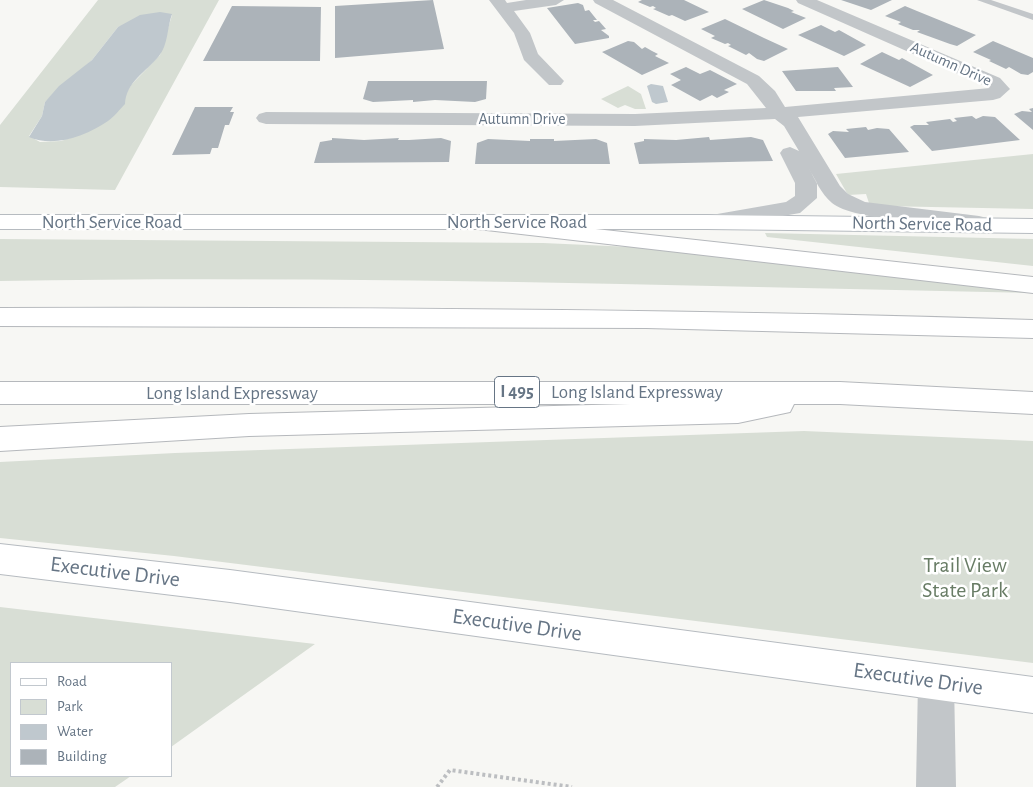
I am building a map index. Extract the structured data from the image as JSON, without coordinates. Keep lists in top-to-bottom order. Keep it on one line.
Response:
{"streets":{"main road":["North Service Road","I 495","Long Island Expressway","Executive Drive"],"street":["Autumn Drive"]},"parks":["Trail View State Park"],"legend":["Road","Park","Water","Building"]}
